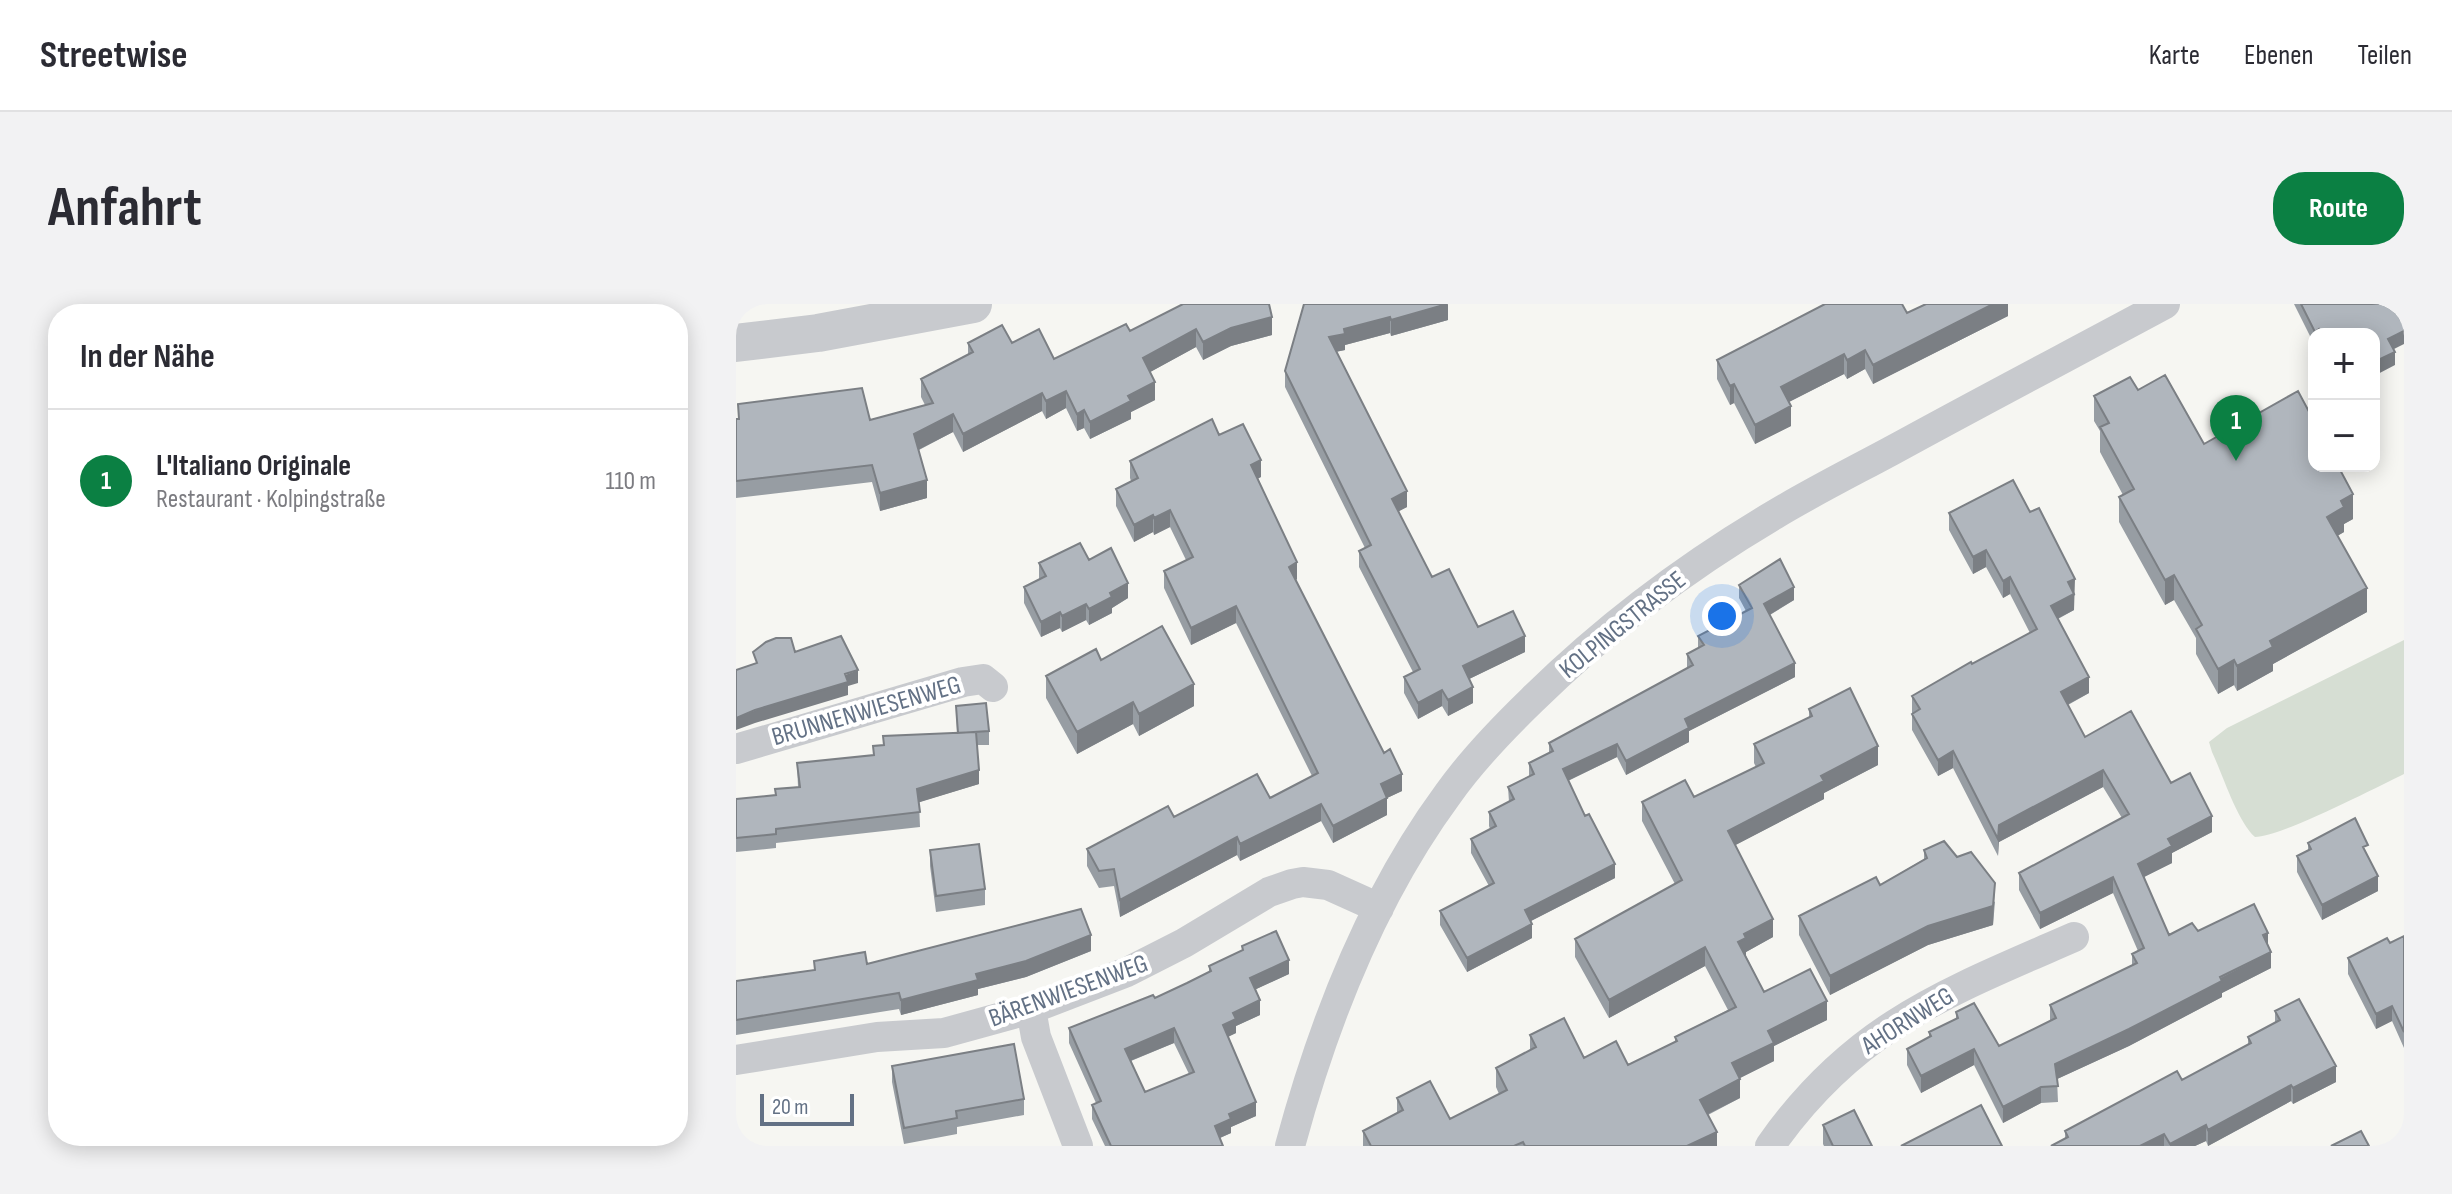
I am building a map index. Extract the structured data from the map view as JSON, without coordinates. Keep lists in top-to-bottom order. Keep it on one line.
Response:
{"streets":{"street":["KOLPINGSTRASSE","BRUNNENWIESENWEG","BÄRENWIESENWEG","AHORNWEG"]},"crossings":[["KOLPINGSTRASSE","BÄRENWIESENWEG"]],"scale_bar":"20 m","page":{"header":"Streetwise","nav":["Karte","Ebenen","Teilen"],"buttons":"Route","title":"Anfahrt","heading":"In der Nähe","map_buttons":["+","−"],"pins":"1","list":[{"mark":"1","name":"L'Italiano Originale","note":"Restaurant · Kolpingstraße","value":"110 m"}],"scale":"20 m"}}
